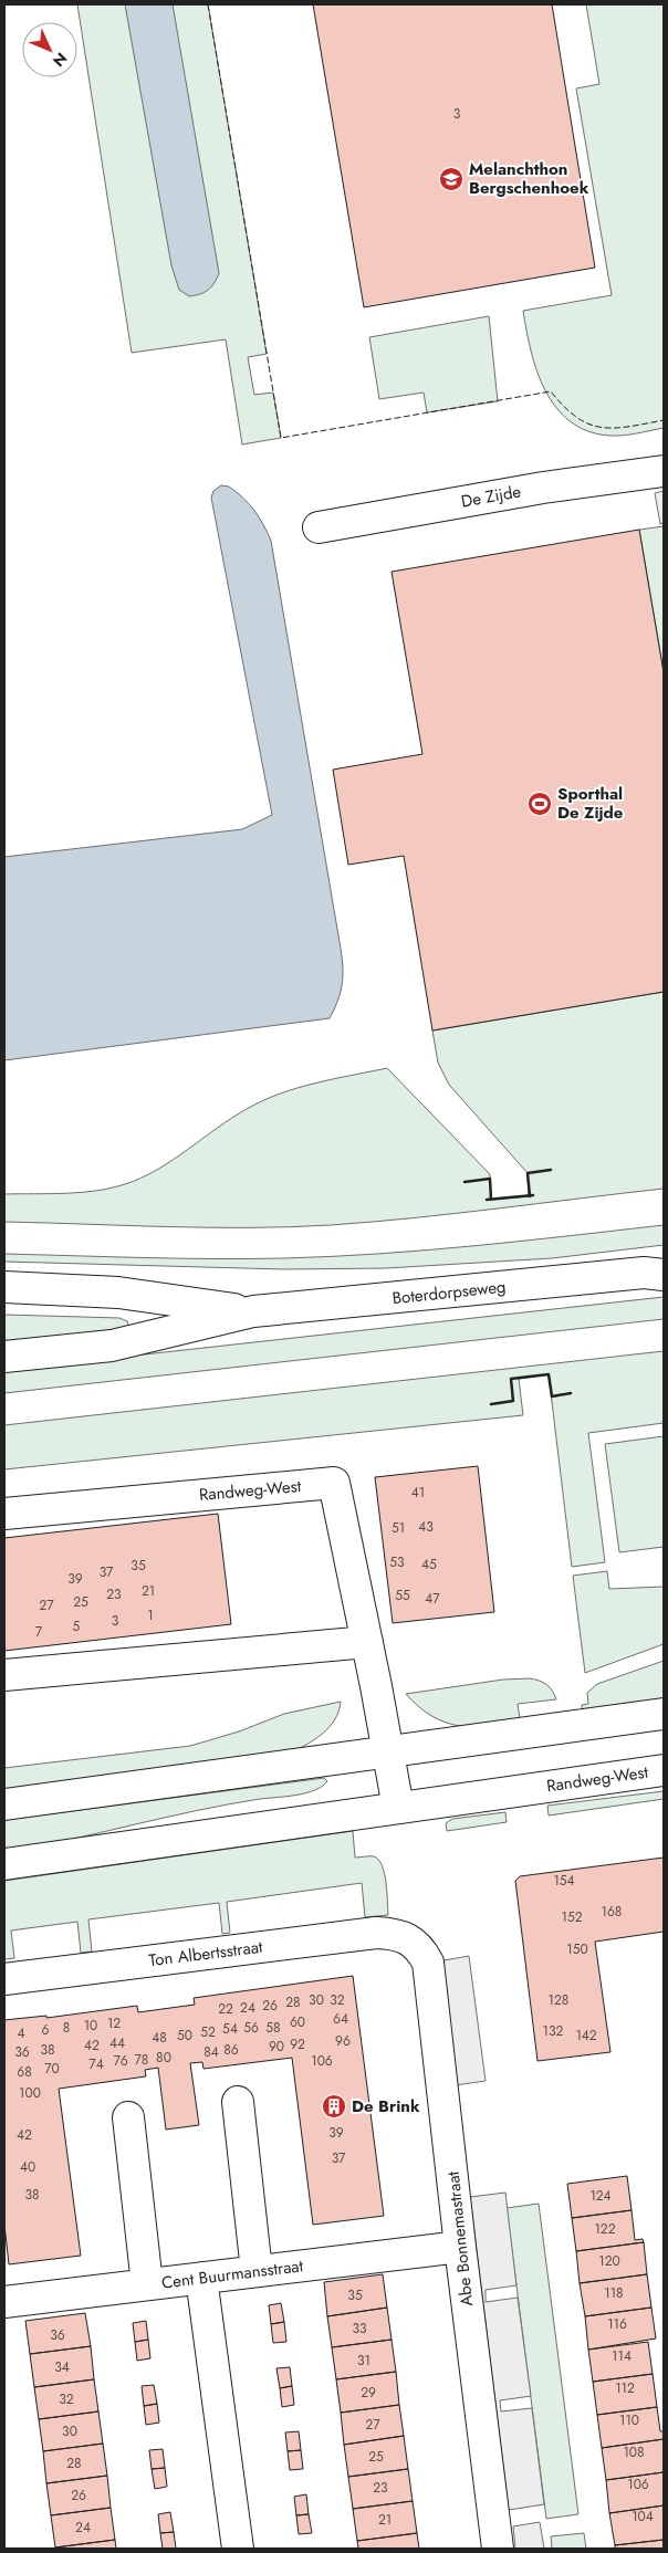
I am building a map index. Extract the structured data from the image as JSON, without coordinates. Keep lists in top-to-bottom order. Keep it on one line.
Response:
{"streets":{"main road":["De Zijde","Boterdorpseweg","Randweg-West","Ton Albertsstraat","Abe Bonnemastraat","Cent Buurmansstraat"]},"crossings":[["Ton Albertsstraat","Abe Bonnemastraat"],["Abe Bonnemastraat","Cent Buurmansstraat"]],"places":{"school or university":["Melanchthon Bergschenhoek"],"sports":["Sporthal De Zijde"],"building":["De Brink"]},"house_numbers":["3","41","43","51","53","45","35","37","39","21","23","55","47","25","27","1","3","5","7","154","168","152","150","30","32","128","28","26","24","22","64","60","12","10","8","56","58","54","6","132","52","4","50","142","48","96","44","92","42","90","38","86","36","84","80","78","76","106","74","70","68","100","39","42","37","40","38","124","122","120","118","35","116","33","36","114","31","34","112","29","32","110","27","30","108","25","28","106","23","26","104","21","24"],"north":"bottom right"}
